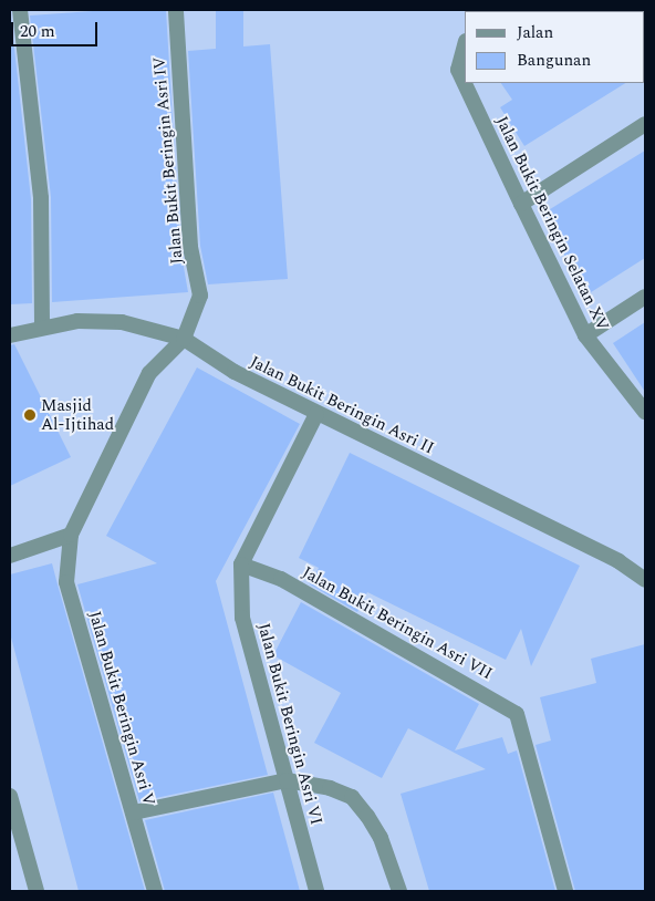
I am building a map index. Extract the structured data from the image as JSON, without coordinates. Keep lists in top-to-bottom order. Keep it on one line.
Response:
{"streets":{"street":["Jalan Bukit Beringin Asri IV","Jalan Bukit Beringin Selatan XV","Jalan Bukit Beringin Asri II","Jalan Bukit Beringin Asri VII","Jalan Bukit Beringin Asri V","Jalan Bukit Beringin Asri VI"]},"crossings":[["Jalan Bukit Beringin Asri IV","Jalan Bukit Beringin Asri II"],["Jalan Bukit Beringin Asri IV","Jalan Bukit Beringin Asri V"],["Jalan Bukit Beringin Asri II","Jalan Bukit Beringin Asri V"],["Jalan Bukit Beringin Asri VII","Jalan Bukit Beringin Asri VI"]],"places":["Masjid Al-Ijtihad"],"legend":["Jalan","Bangunan"],"scale_bar":"20 m"}
